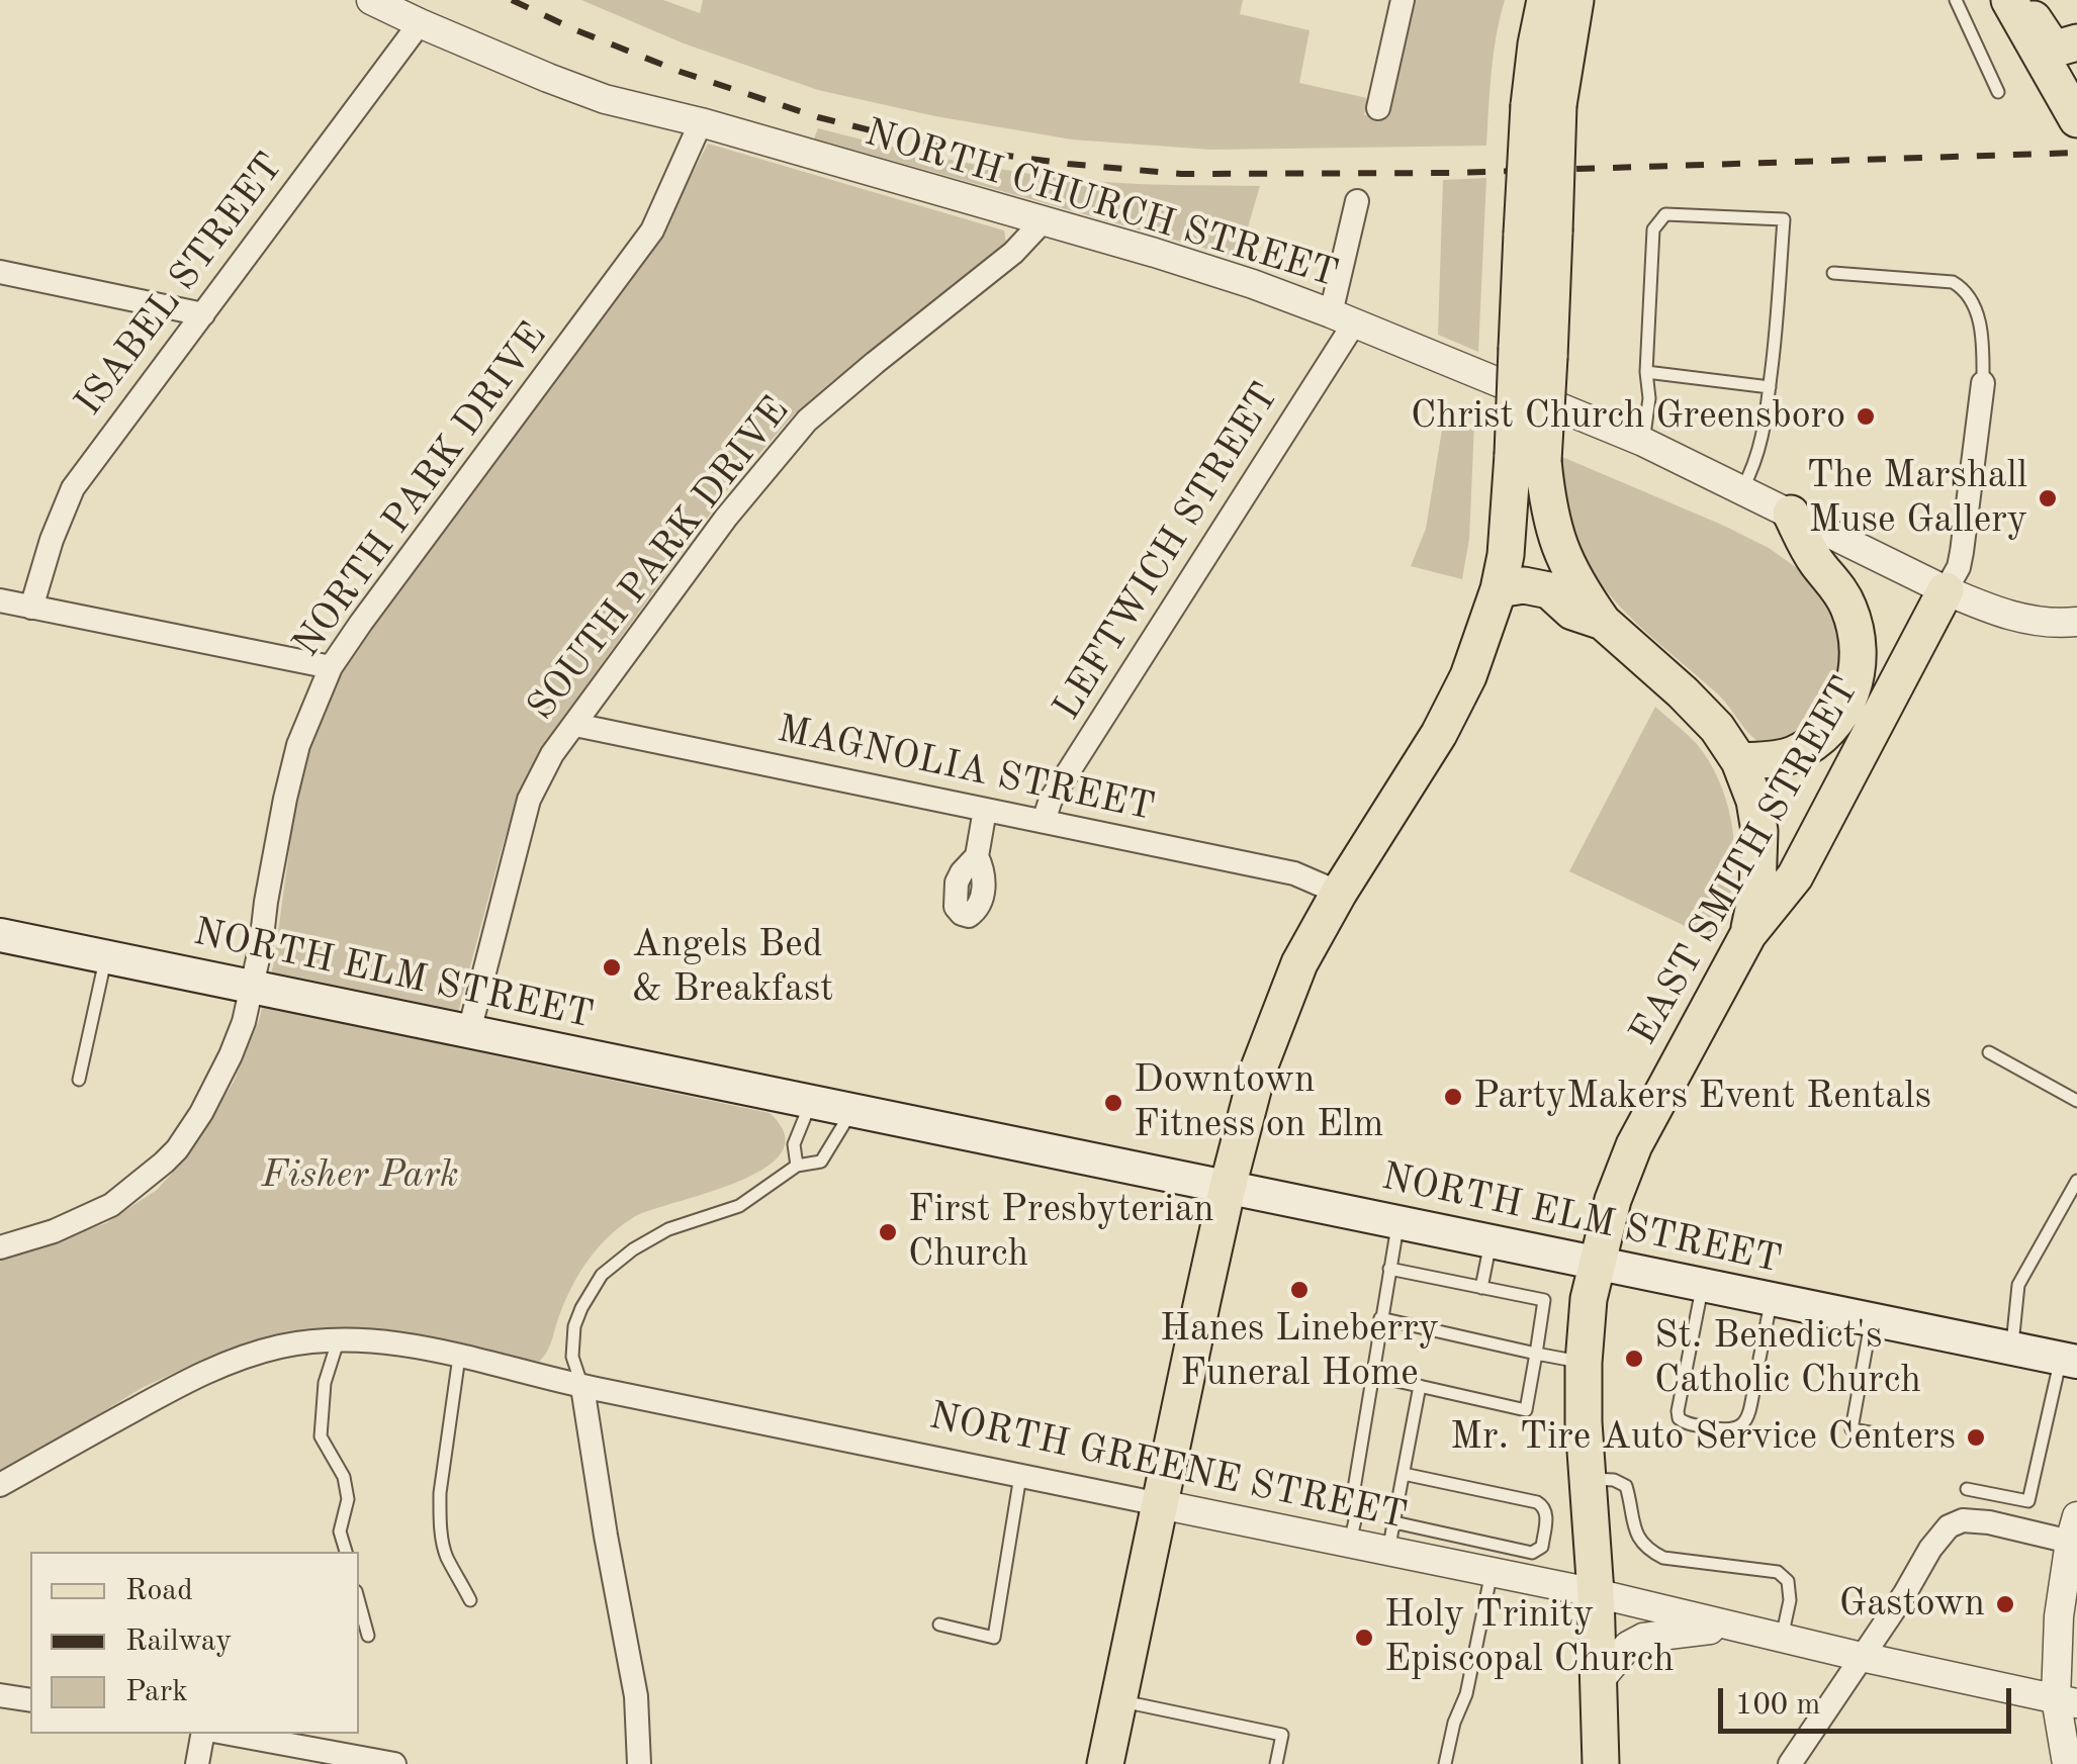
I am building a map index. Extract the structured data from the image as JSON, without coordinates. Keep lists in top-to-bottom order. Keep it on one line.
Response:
{"streets":{"main road":["EAST SMITH STREET","NORTH ELM STREET"],"street":["NORTH CHURCH STREET","ISABEL STREET","NORTH PARK DRIVE","LEFTWICH STREET","SOUTH PARK DRIVE","MAGNOLIA STREET","NORTH GREENE STREET"]},"crossings":[["NORTH CHURCH STREET","ISABEL STREET"],["NORTH CHURCH STREET","NORTH PARK DRIVE"],["NORTH CHURCH STREET","LEFTWICH STREET"],["NORTH CHURCH STREET","SOUTH PARK DRIVE"],["NORTH CHURCH STREET","EAST SMITH STREET"],["NORTH PARK DRIVE","NORTH ELM STREET"],["LEFTWICH STREET","MAGNOLIA STREET"],["SOUTH PARK DRIVE","MAGNOLIA STREET"],["SOUTH PARK DRIVE","NORTH ELM STREET"],["EAST SMITH STREET","NORTH ELM STREET"],["EAST SMITH STREET","NORTH GREENE STREET"]],"parks":["Fisher Park"],"places":["Christ Church Greensboro","The Marshall Muse Gallery","Angels Bed & Breakfast","PartyMakers Event Rentals","Downtown Fitness on Elm","First Presbyterian Church","Hanes Lineberry Funeral Home","St. Benedict's Catholic Church","Mr. Tire Auto Service Centers","Gastown","Holy Trinity Episcopal Church"],"legend":["Road","Railway","Park"],"scale_bar":"100 m"}
